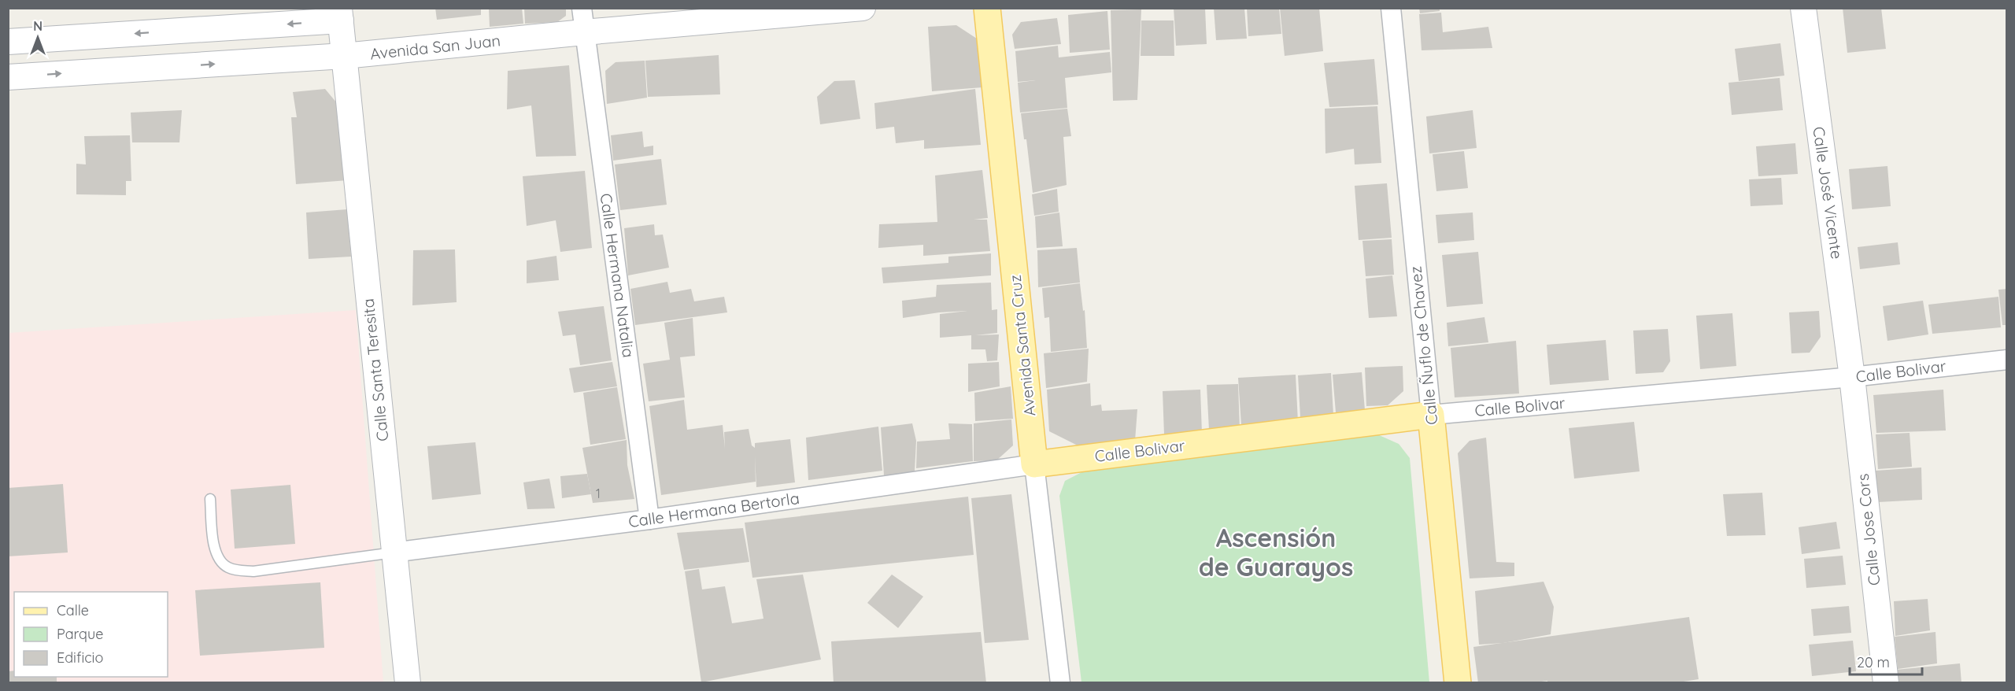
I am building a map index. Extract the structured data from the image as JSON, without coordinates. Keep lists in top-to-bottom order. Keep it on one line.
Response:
{"streets":{"main road":["Avenida Santa Cruz","Calle Ñuflo de Chavez","Calle Bolivar"],"street":["Avenida San Juan","Calle José Vicente","Calle Hermana Natalia","Calle Santa Teresita","Calle Hermana Bertorla","Calle Jose Cors"]},"crossings":[["Avenida San Juan","Calle Hermana Natalia"],["Avenida San Juan","Calle Santa Teresita"],["Calle José Vicente","Calle Bolivar"],["Calle José Vicente","Calle Jose Cors"],["Calle Hermana Natalia","Calle Hermana Bertorla"],["Avenida Santa Cruz","Calle Bolivar"],["Avenida Santa Cruz","Calle Hermana Bertorla"],["Calle Ñuflo de Chavez","Calle Bolivar"],["Calle Santa Teresita","Calle Hermana Bertorla"],["Calle Bolivar","Calle Hermana Bertorla"],["Calle Bolivar","Calle Jose Cors"]],"districts":["Ascensión de Guarayos"],"house_numbers":["1"],"legend":["Calle","Parque","Edificio"],"scale_bar":"20 m","north":"top"}
